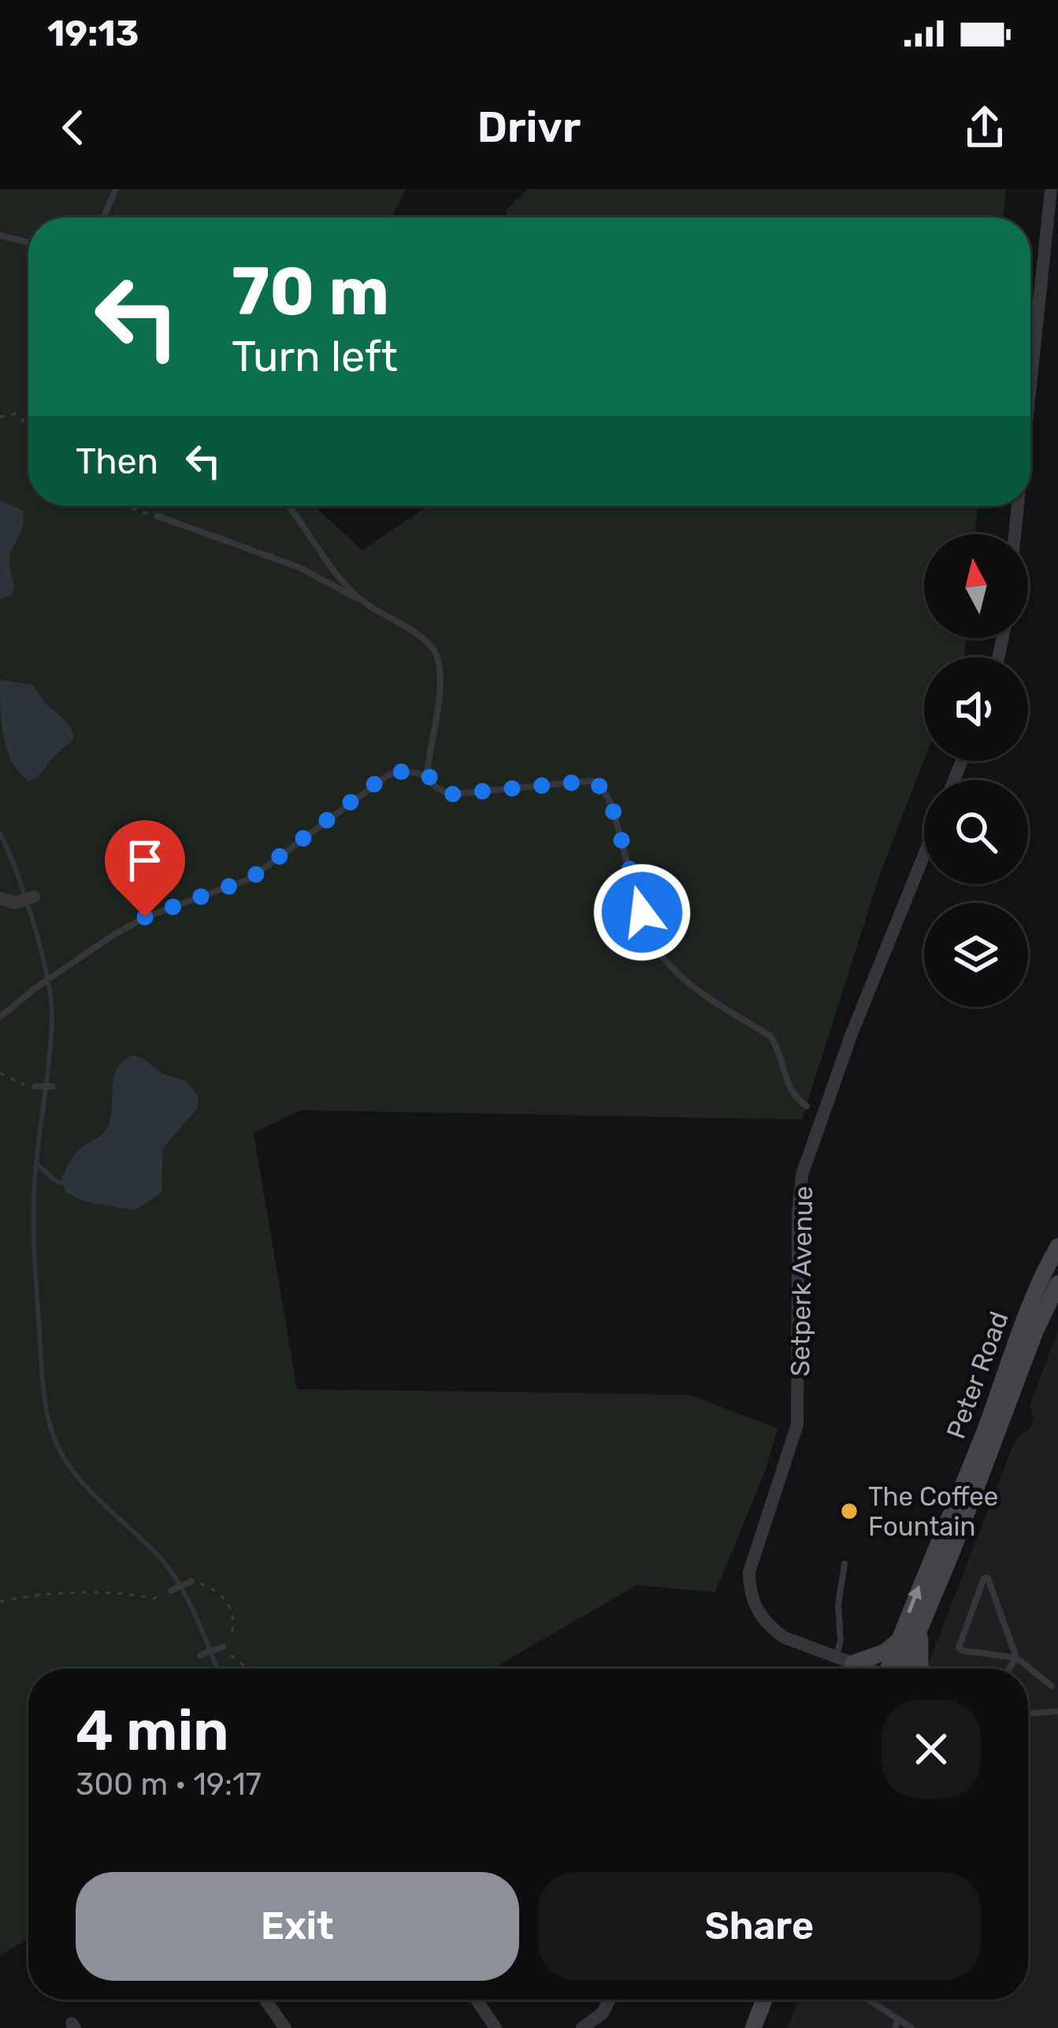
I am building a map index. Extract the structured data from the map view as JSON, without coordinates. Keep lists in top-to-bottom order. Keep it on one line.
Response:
{"streets":{"main road":["Peter Road"],"street":["Setperk Avenue"]},"places":["The Coffee Fountain"],"north":"top","page":{"status":"19:13","header":"Drivr","turn":["70 m","Turn left"],"then":"Then","heading":["4 min","300 m · 19:17"],"buttons":["Exit","Share"]}}
